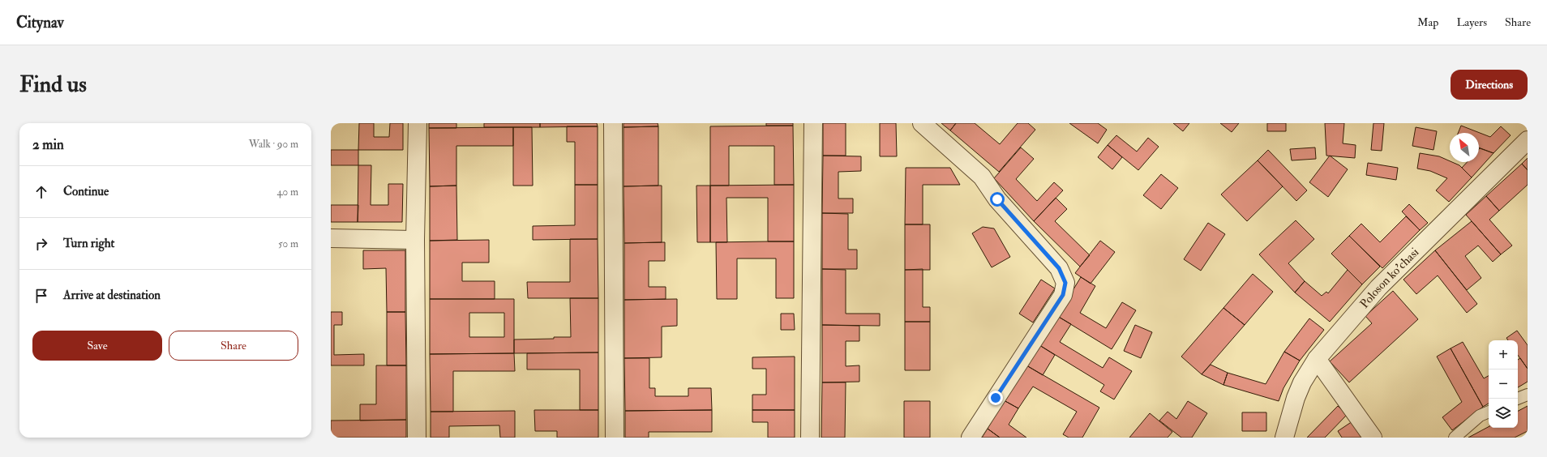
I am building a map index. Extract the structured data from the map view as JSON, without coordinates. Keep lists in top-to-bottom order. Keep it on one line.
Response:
{"streets":{"street":["Poloson ko'chasi"]},"north":"top left","page":{"header":"Citynav","nav":["Map","Layers","Share"],"buttons":["Directions",["Save","Share"]],"title":"Find us","heading":["2 min","Walk · 90 m"],"list":[["Continue","40 m"],["Turn right","50 m"],"Arrive at destination"],"map_buttons":["+","−"]}}
